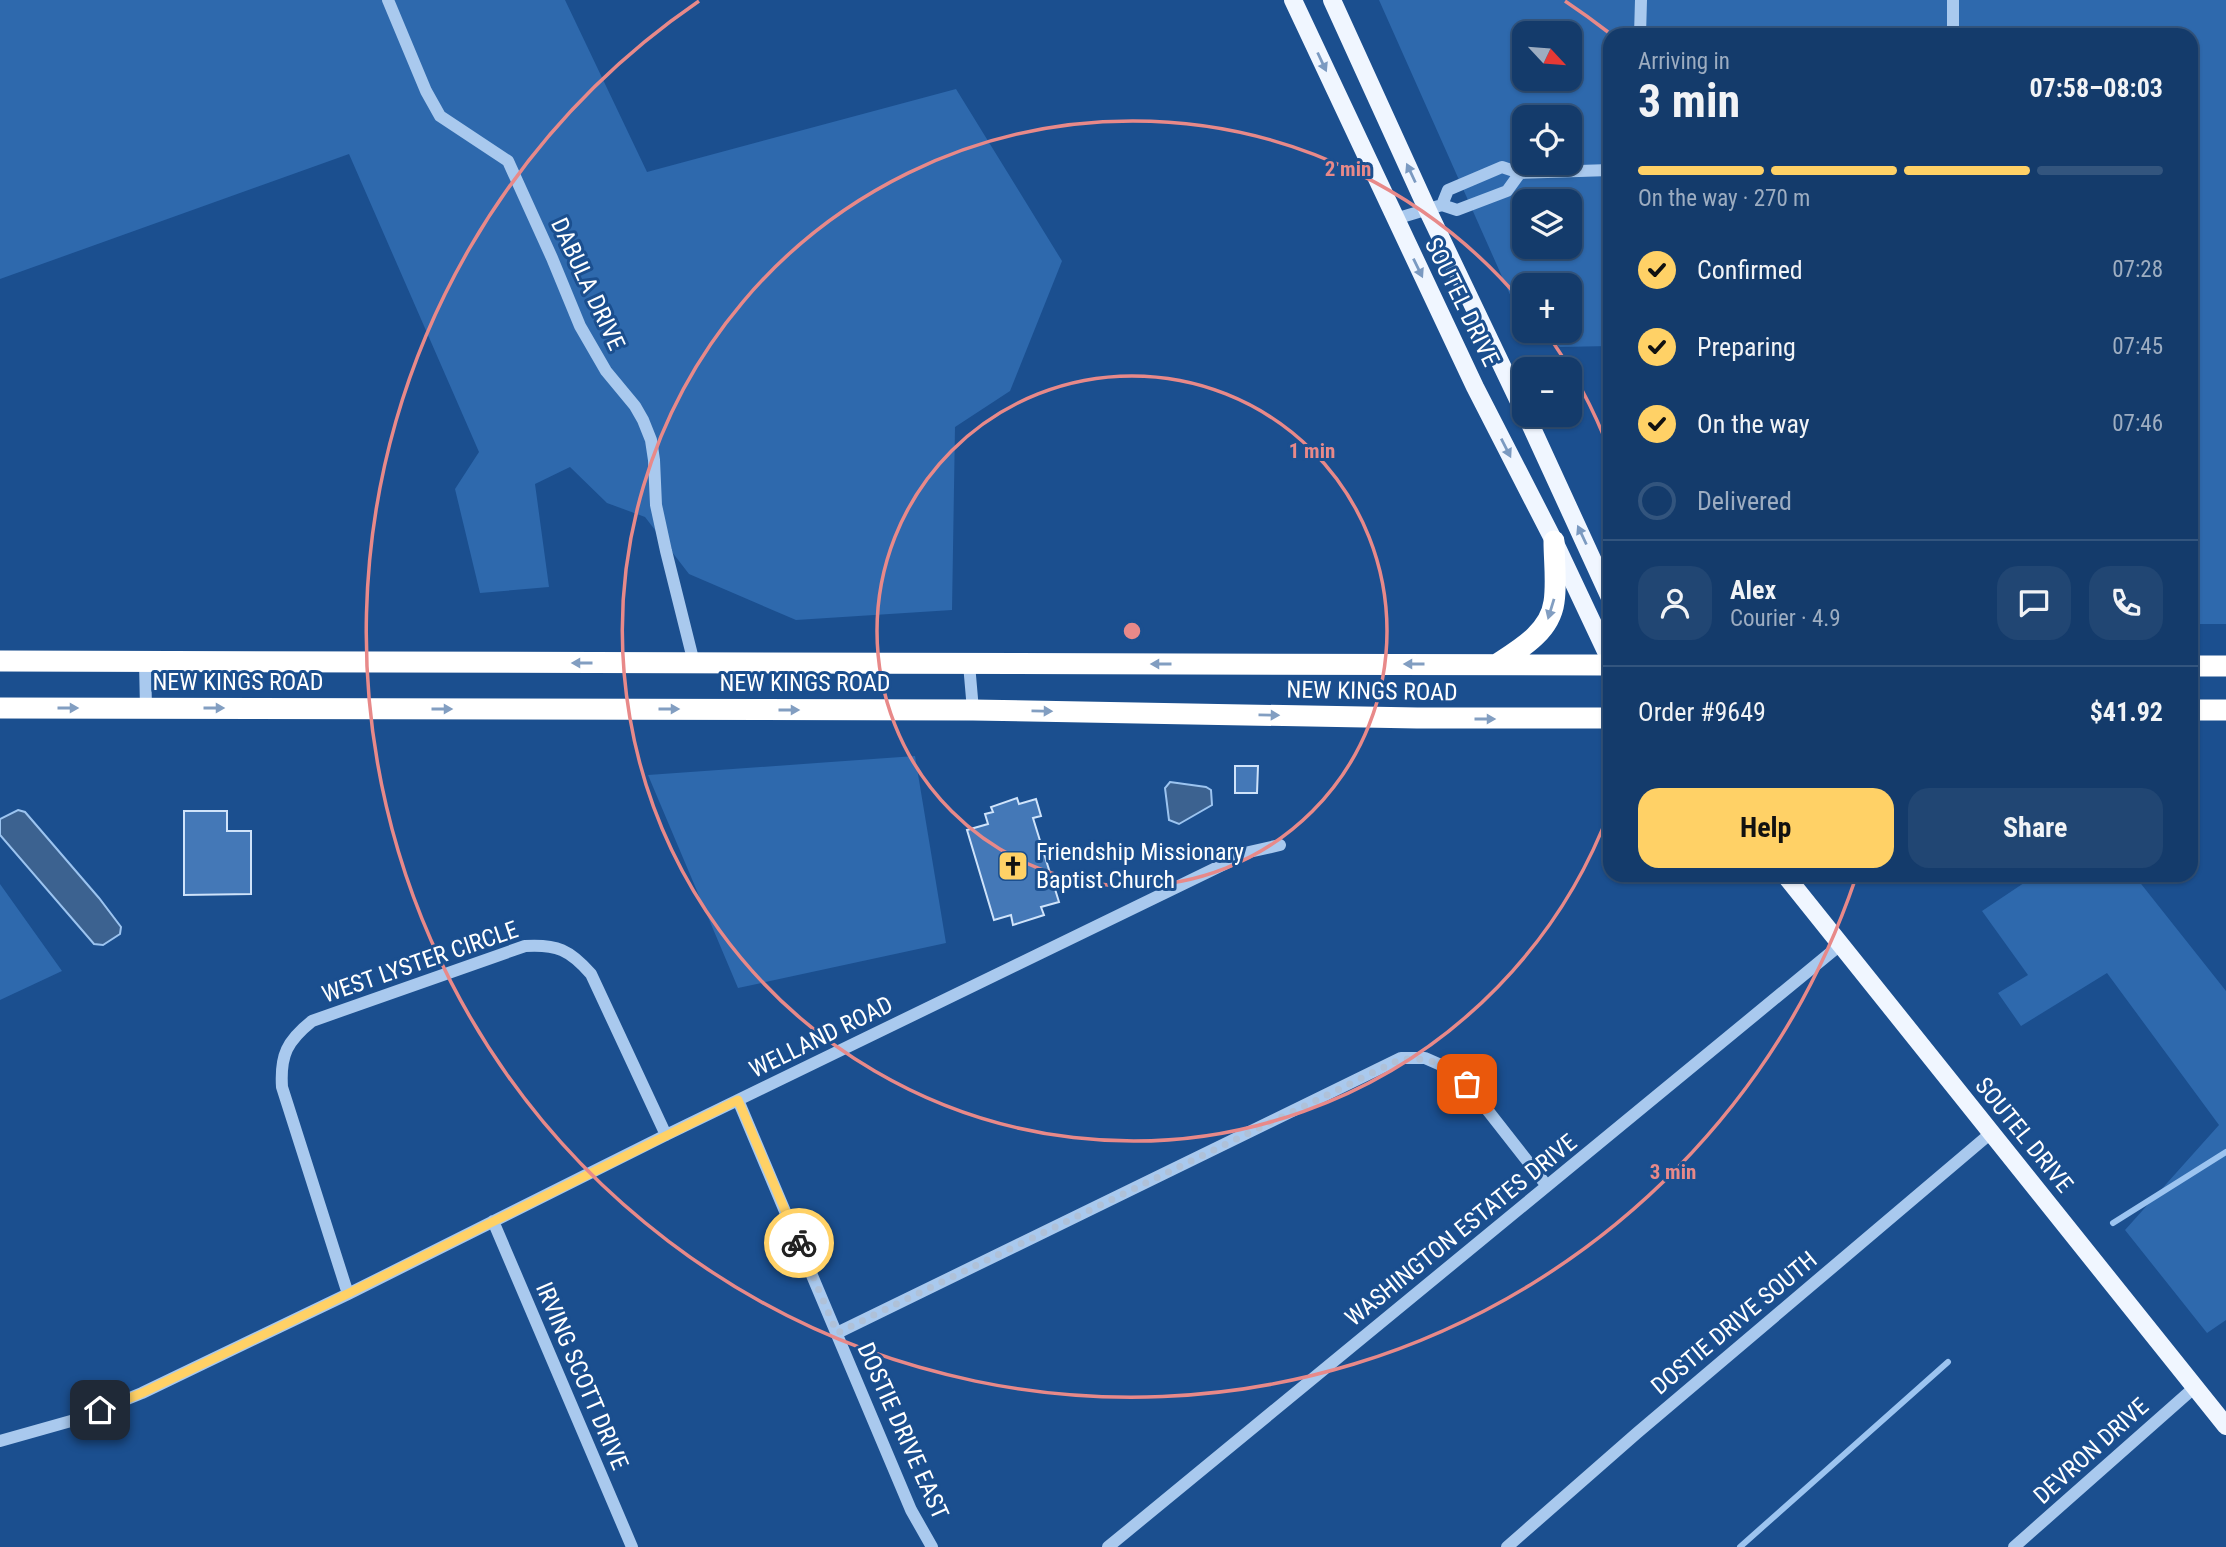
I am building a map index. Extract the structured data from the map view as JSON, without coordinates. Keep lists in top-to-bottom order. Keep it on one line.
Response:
{"streets":{"highway":["NEW KINGS ROAD"],"main road":["SOUTEL DRIVE"],"street":["DABULA DRIVE","WEST LYSTER CIRCLE","WELLAND ROAD","WASHINGTON ESTATES DRIVE","DOSTIE DRIVE SOUTH","IRVING SCOTT DRIVE","DOSTIE DRIVE EAST","DEVRON DRIVE"]},"crossings":[["DABULA DRIVE","NEW KINGS ROAD"],["SOUTEL DRIVE","WASHINGTON ESTATES DRIVE"],["SOUTEL DRIVE","DOSTIE DRIVE SOUTH"],["SOUTEL DRIVE","DEVRON DRIVE"],["WEST LYSTER CIRCLE","WELLAND ROAD"],["WELLAND ROAD","IRVING SCOTT DRIVE"],["WELLAND ROAD","DOSTIE DRIVE EAST"]],"places":{"church":["Friendship Missionary Baptist Church"]},"north":"bottom right","page":{"map_buttons":["+","−"],"heading":["3 min","Arriving in","07:58–08:03"],"panel":["Alex","Courier · 4.9","Order #9649","$41.92"],"bar":"On the way · 270 m","list":[["Confirmed","07:28"],["Preparing","07:45"],["On the way","07:46"],"Delivered"],"buttons":["Help","Share"]},"rings":["2 min","1 min","3 min"]}
